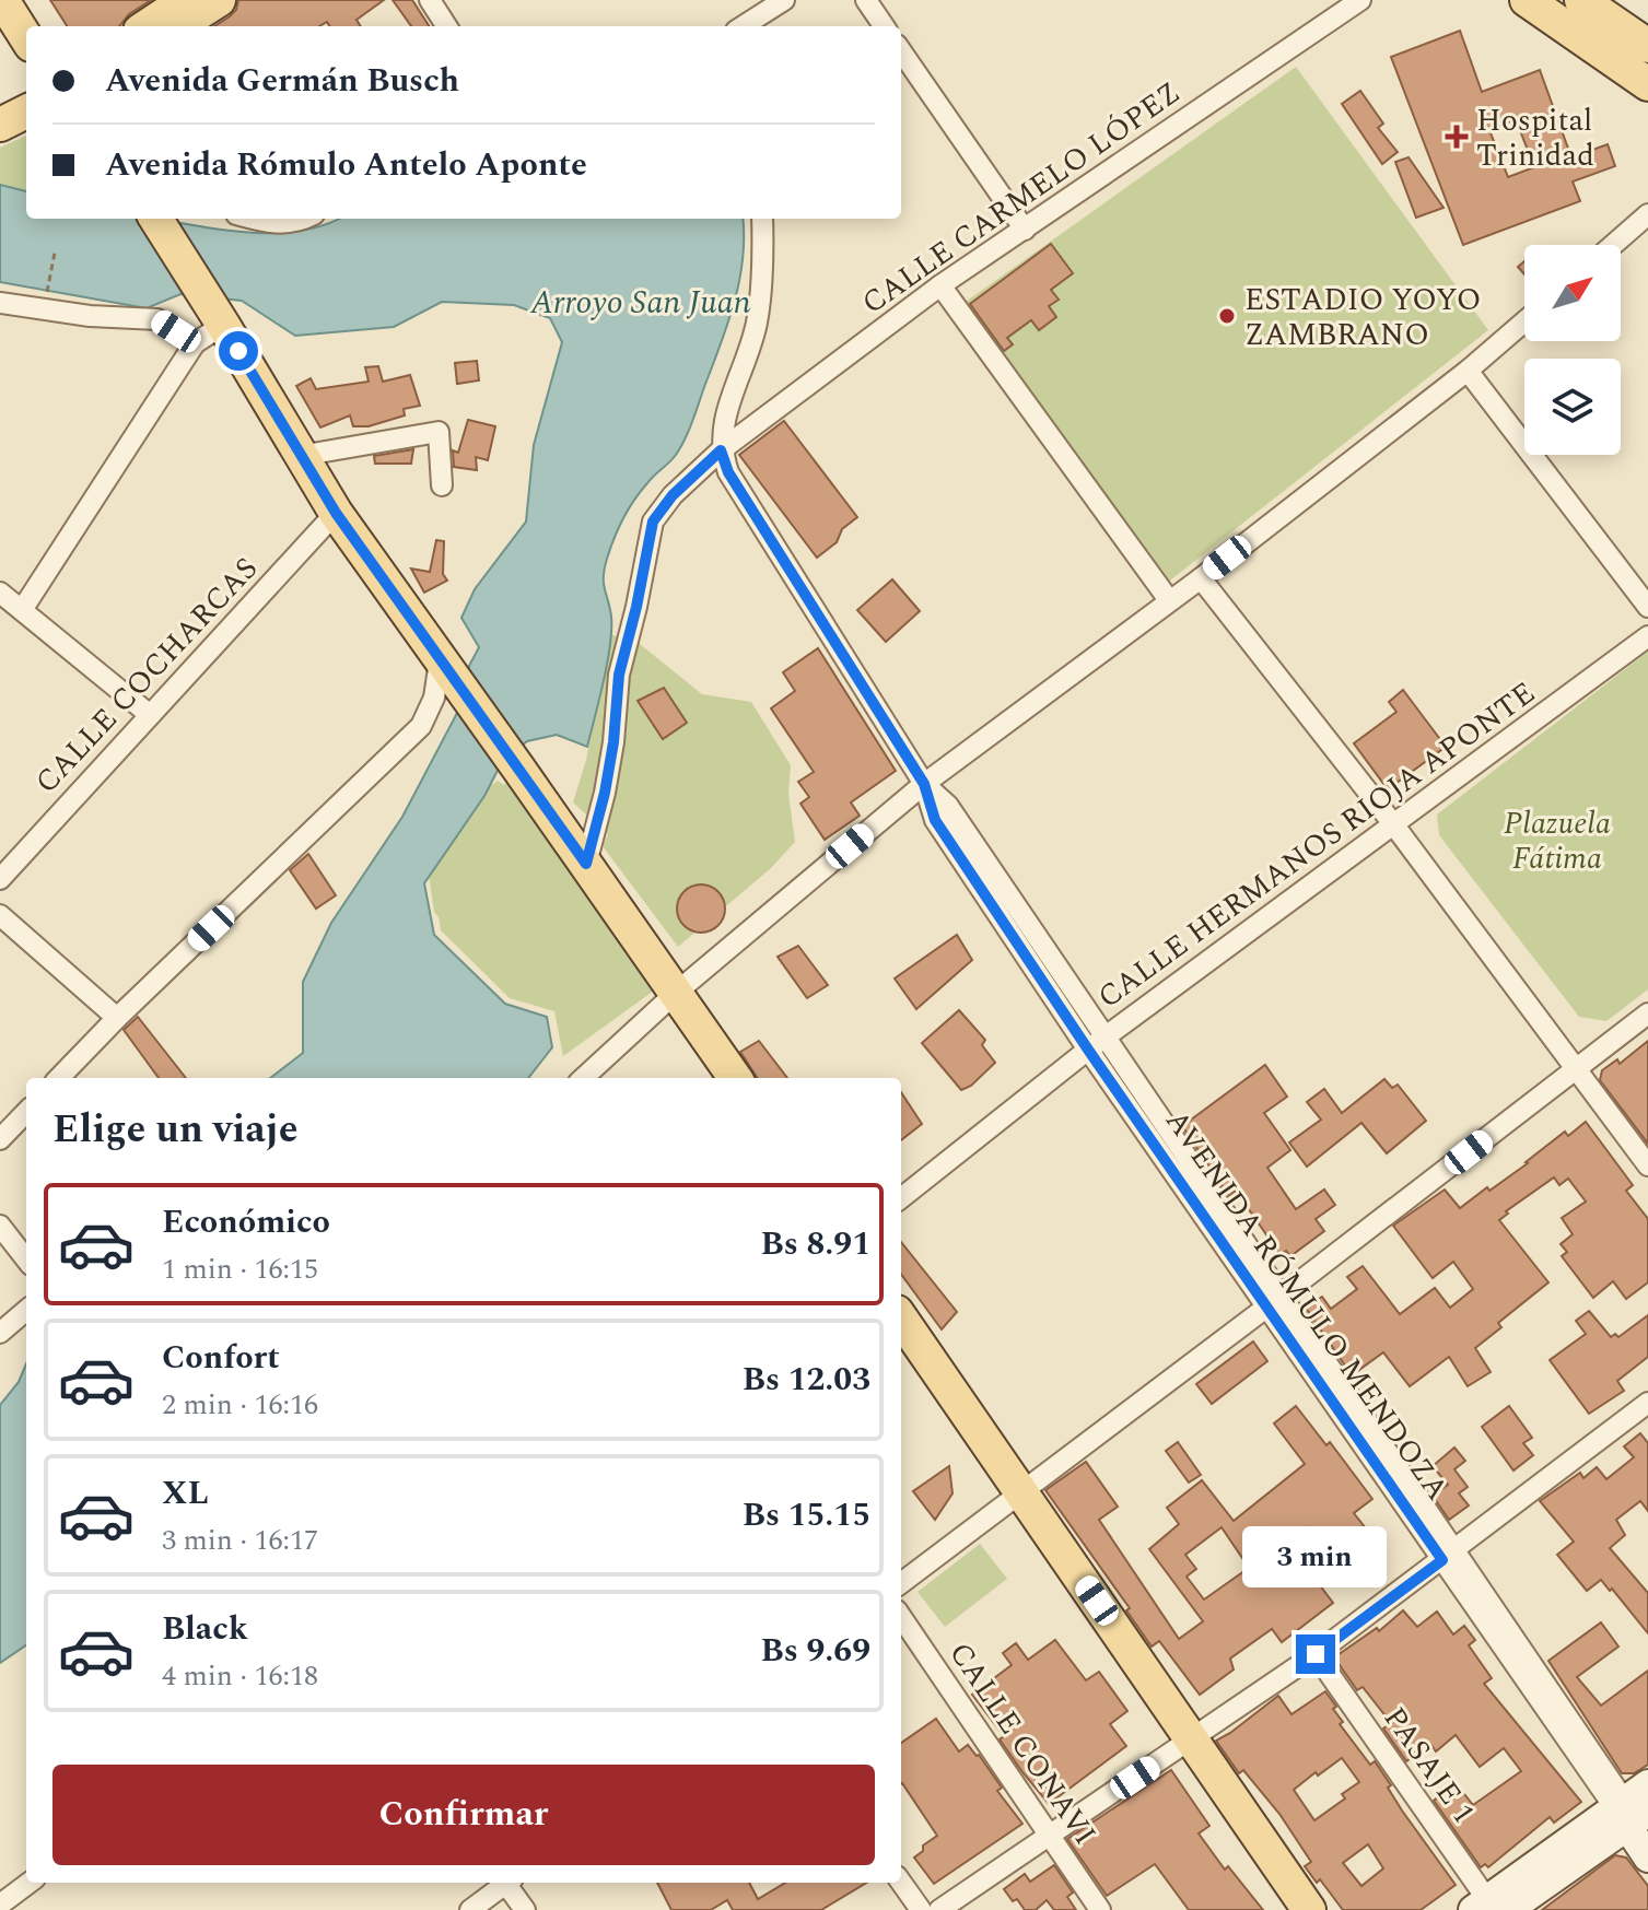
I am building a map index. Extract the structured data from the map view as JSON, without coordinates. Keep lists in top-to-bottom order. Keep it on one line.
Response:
{"streets":{"main road":["AVENIDA RÓMULO MENDOZA"],"street":["CALLE CARMELO LÓPEZ","CALLE COCHARCAS","CALLE HERMANOS RIOJA APONTE","CALLE CONAVI","PASAJE 1"]},"crossings":[["CALLE CARMELO LÓPEZ","AVENIDA RÓMULO MENDOZA"],["CALLE HERMANOS RIOJA APONTE","AVENIDA RÓMULO MENDOZA"]],"water":["Arroyo San Juan"],"parks":["Plazuela Fátima"],"places":{"health":["Hospital Trinidad"],"other":["ESTADIO YOYO ZAMBRANO"]},"north":"top right","page":{"banner":["Avenida Germán Busch","Avenida Rómulo Antelo Aponte"],"heading":"Elige un viaje","list":[{"name":"Económico","note":"1 min · 16:15","value":"Bs 8.91"},{"name":"Confort","note":"2 min · 16:16","value":"Bs 12.03"},{"name":"XL","note":"3 min · 16:17","value":"Bs 15.15"},{"name":"Black","note":"4 min · 16:18","value":"Bs 9.69"}],"bubble":"3 min","buttons":"Confirmar"}}
